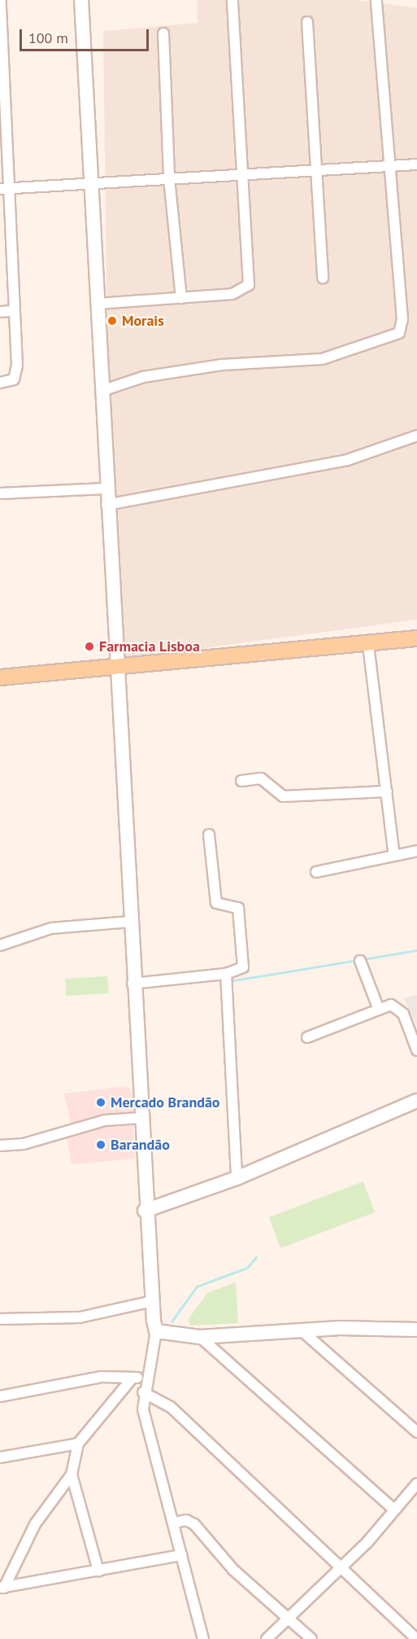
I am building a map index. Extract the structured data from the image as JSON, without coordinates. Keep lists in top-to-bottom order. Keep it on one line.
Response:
{"places":["Morais","Farmacia Lisboa","Mercado Brandão","Barandão"],"scale_bar":"100 m"}
